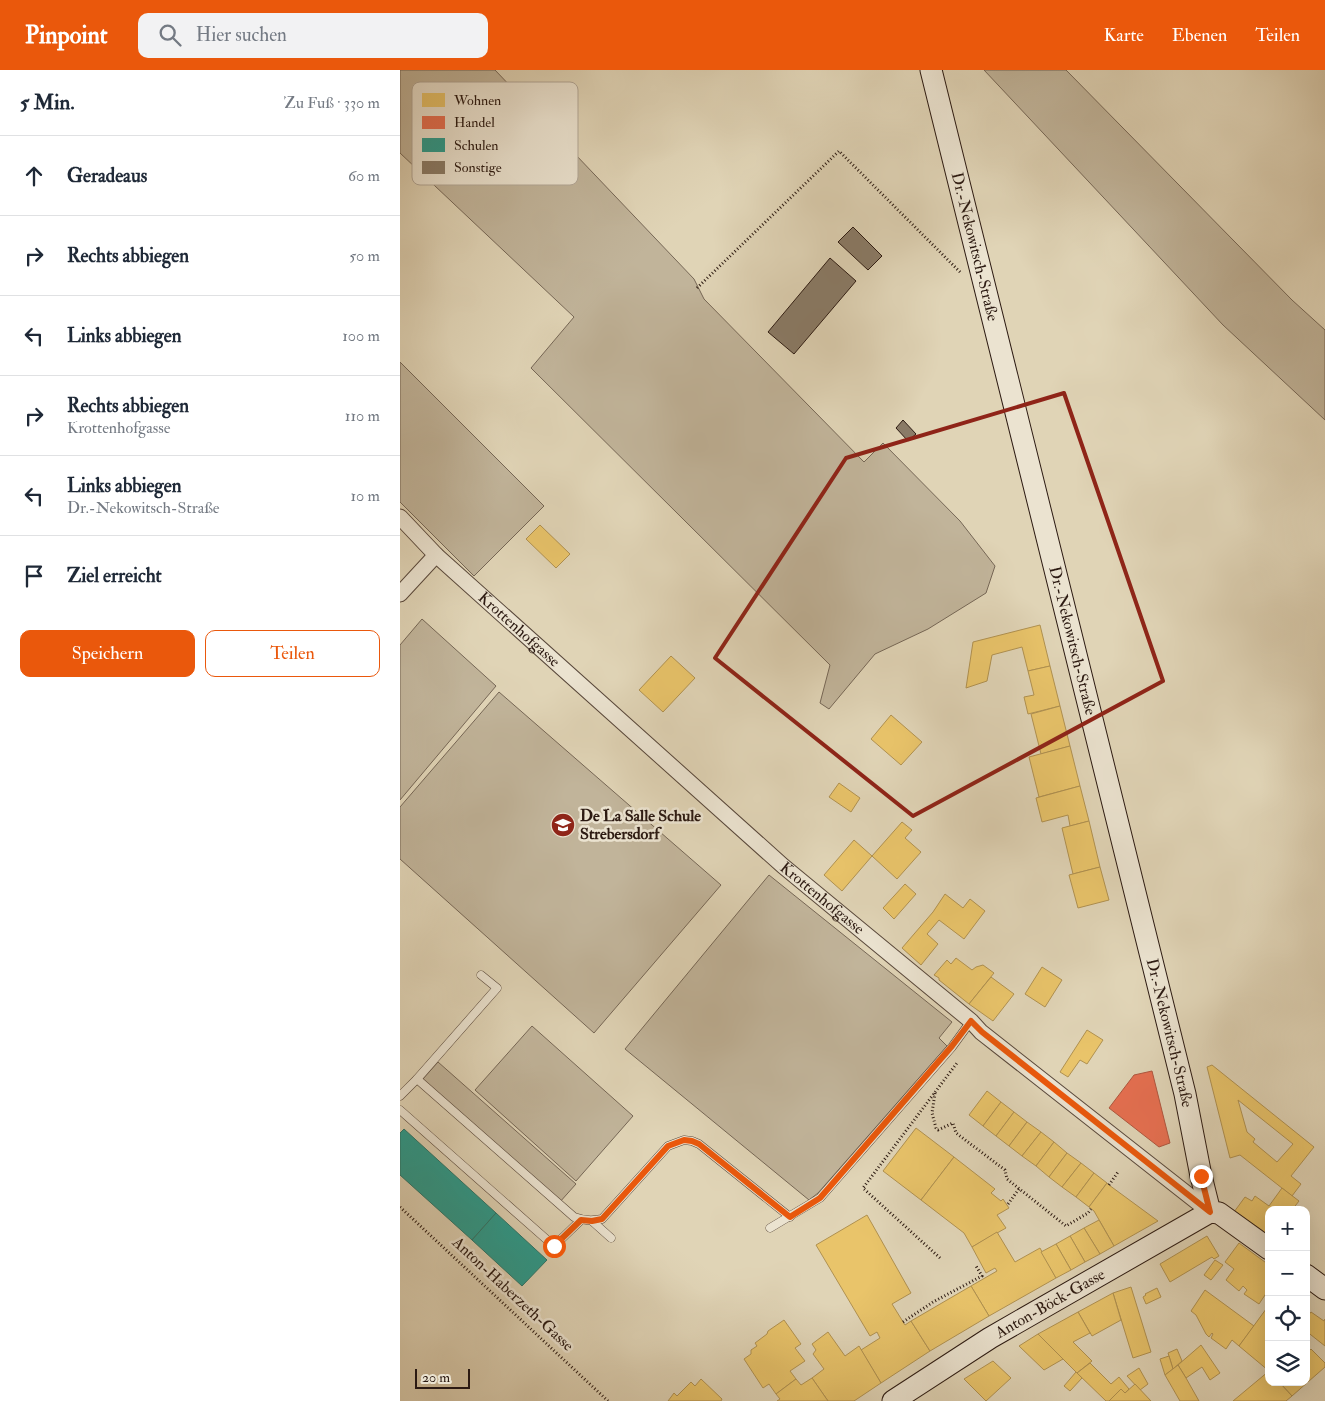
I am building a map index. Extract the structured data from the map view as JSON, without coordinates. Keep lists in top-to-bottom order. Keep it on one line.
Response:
{"streets":{"main road":["Dr.-Nekowitsch-Straße","Krottenhofgasse","Anton-Böck-Gasse"],"path":["Anton-Haberzeth-Gasse"]},"crossings":[["Dr.-Nekowitsch-Straße","Krottenhofgasse"],["Dr.-Nekowitsch-Straße","Anton-Böck-Gasse"],["Krottenhofgasse","Anton-Böck-Gasse"]],"places":{"school or university":["De La Salle Schule Strebersdorf"]},"legend":["Wohnen","Handel","Schulen","Sonstige"],"scale_bar":"20 m","page":{"header":"Pinpoint","search":"Hier suchen","nav":["Karte","Ebenen","Teilen"],"heading":["5 Min.","Zu Fuß · 330 m"],"list":[["Geradeaus","60 m"],["Rechts abbiegen","50 m"],["Links abbiegen","100 m"],["Rechts abbiegen","Krottenhofgasse","110 m"],["Links abbiegen","Dr.-Nekowitsch-Straße","10 m"],"Ziel erreicht"],"buttons":["Speichern","Teilen"],"map_buttons":["+","−"],"scale":"20 m"}}
